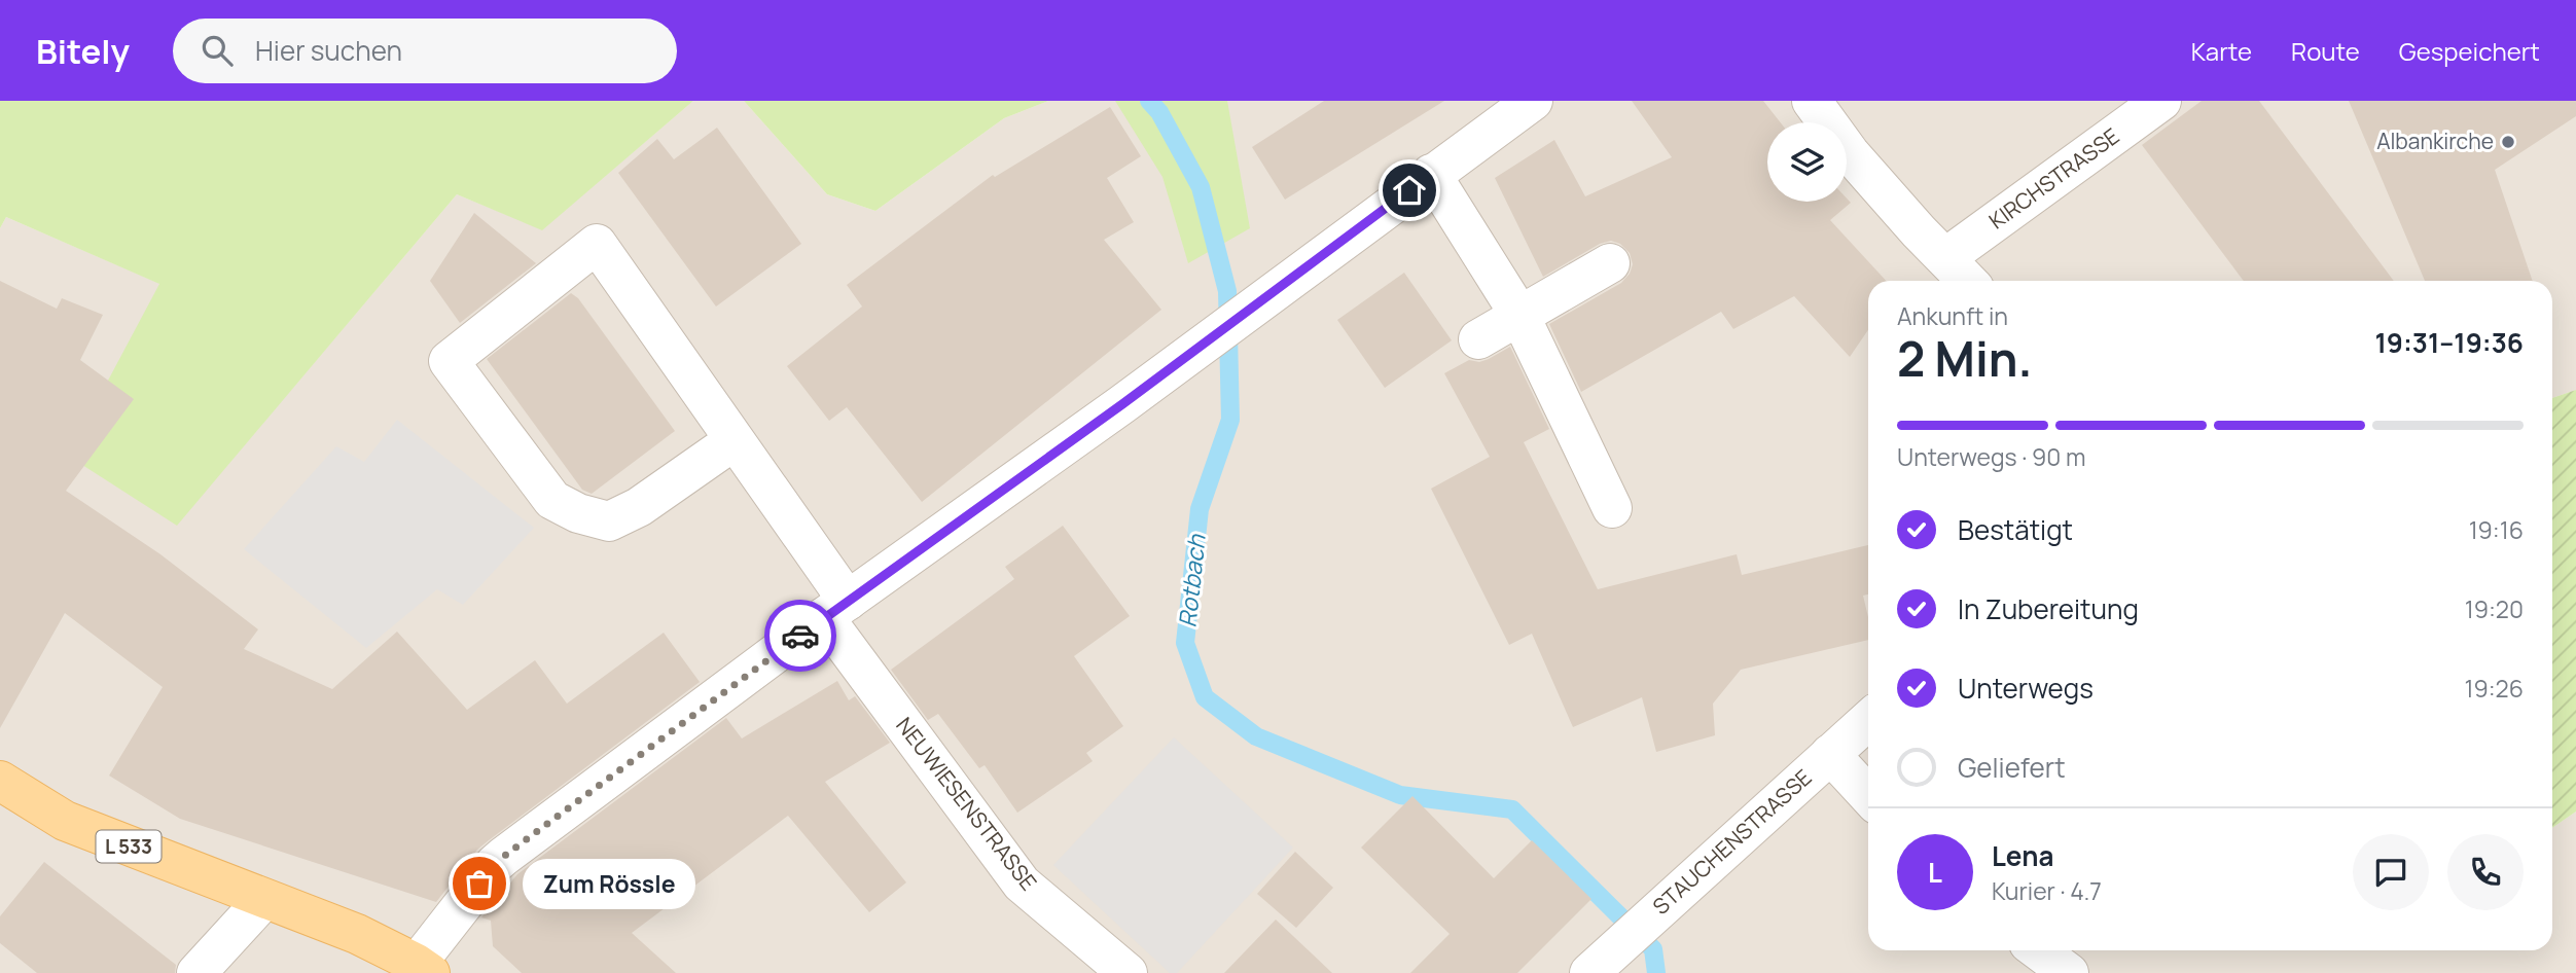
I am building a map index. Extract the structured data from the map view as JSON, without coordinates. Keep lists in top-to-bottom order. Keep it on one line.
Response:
{"streets":{"main road":["L 533"],"street":["KIRCHSTRASSE","NEUWIESENSTRASSE","STAUCHENSTRASSE"]},"water":["Rotbach"],"places":["Albankirche","Zum Rössle"],"page":{"header":"Bitely","search":"Hier suchen","nav":["Karte","Route","Gespeichert"],"heading":["2 Min.","Ankunft in","19:31–19:36"],"panel":["Lena","Kurier · 4.7"],"bar":"Unterwegs · 90 m","list":[["Bestätigt","19:16"],["In Zubereitung","19:20"],["Unterwegs","19:26"],"Geliefert"],"round":"L","bubble":"Zum Rössle"}}
